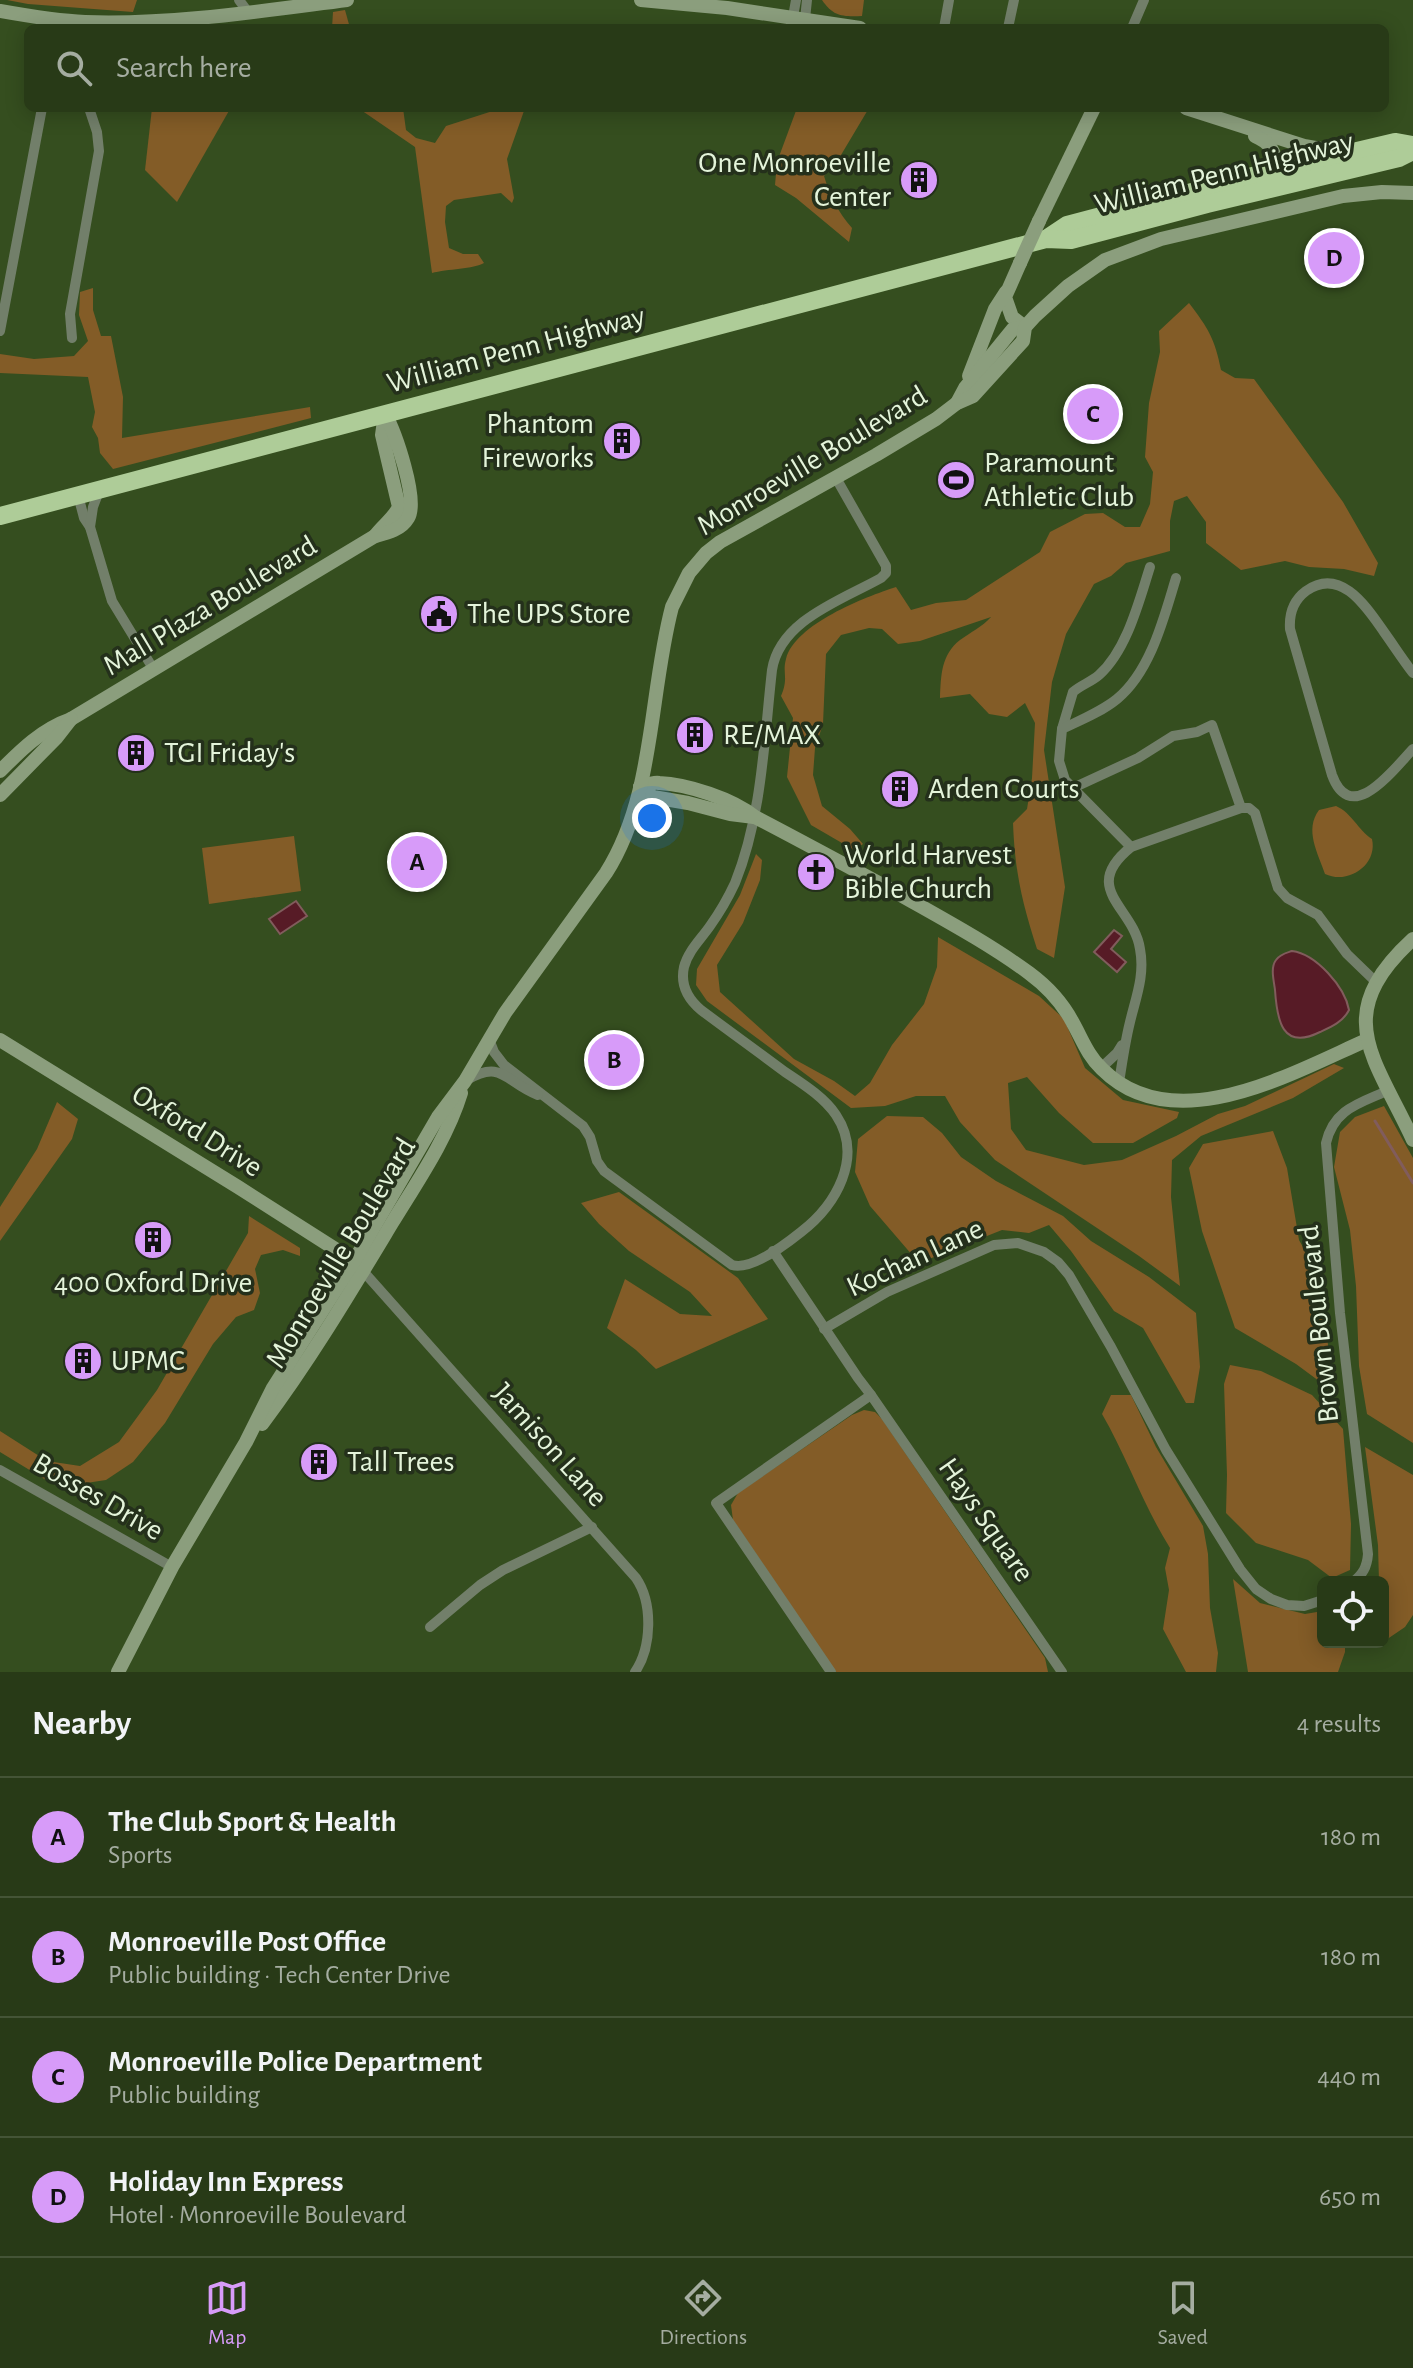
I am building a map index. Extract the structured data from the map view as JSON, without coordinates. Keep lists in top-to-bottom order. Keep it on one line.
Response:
{"streets":{"highway":["William Penn Highway"],"main road":["Monroeville Boulevard","Mall Plaza Boulevard","Oxford Drive"],"street":["Kochan Lane","Brown Boulevard","Jamison Lane","Bosses Drive","Hays Square"]},"crossings":[["William Penn Highway","Mall Plaza Boulevard"],["Monroeville Boulevard","Oxford Drive"],["Monroeville Boulevard","Jamison Lane"],["Monroeville Boulevard","Bosses Drive"],["Oxford Drive","Jamison Lane"],["Kochan Lane","Hays Square"]],"places":{"building":["One Monroeville Center","Phantom Fireworks","RE/MAX","TGI Friday's","Arden Courts","400 Oxford Drive","UPMC","Tall Trees"],"sports":["Paramount Athletic Club"],"public building":["The UPS Store"],"church":["World Harvest Bible Church"]},"page":{"search":"Search here","pins":["D","C","A","B"],"heading":["Nearby","4 results"],"list":[{"mark":"A","name":"The Club Sport & Health","note":"Sports","value":"180 m"},{"mark":"B","name":"Monroeville Post Office","note":"Public building · Tech Center Drive","value":"180 m"},{"mark":"C","name":"Monroeville Police Department","note":"Public building","value":"440 m"},{"mark":"D","name":"Holiday Inn Express","note":"Hotel · Monroeville Boulevard","value":"650 m"}],"nav":["Map","Directions","Saved"]}}
